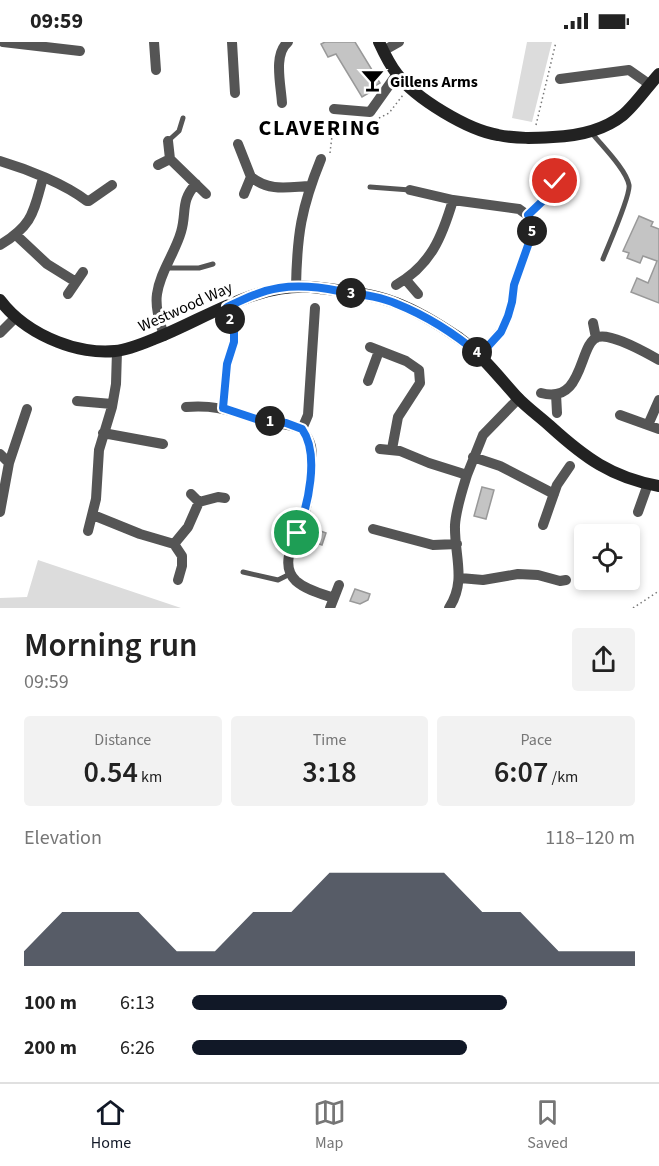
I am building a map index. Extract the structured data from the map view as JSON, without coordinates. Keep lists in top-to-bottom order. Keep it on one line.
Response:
{"streets":{"street":["Westwood Way"]},"districts":["CLAVERING"],"places":{"bar":["Gillens Arms"]},"page":{"status":"09:59","pins":["5","3","2","4","1"],"heading":["Morning run","09:59"],"stats":[["Distance","0.54 km"],["Time","3:18"],["Pace","6:07 /km"]],"chart":["Elevation","118–120 m"],"list":[{"name":"100 m","note":"6:13"},{"name":"200 m","note":"6:26"}],"tabs":["Home","Map","Saved"]}}
